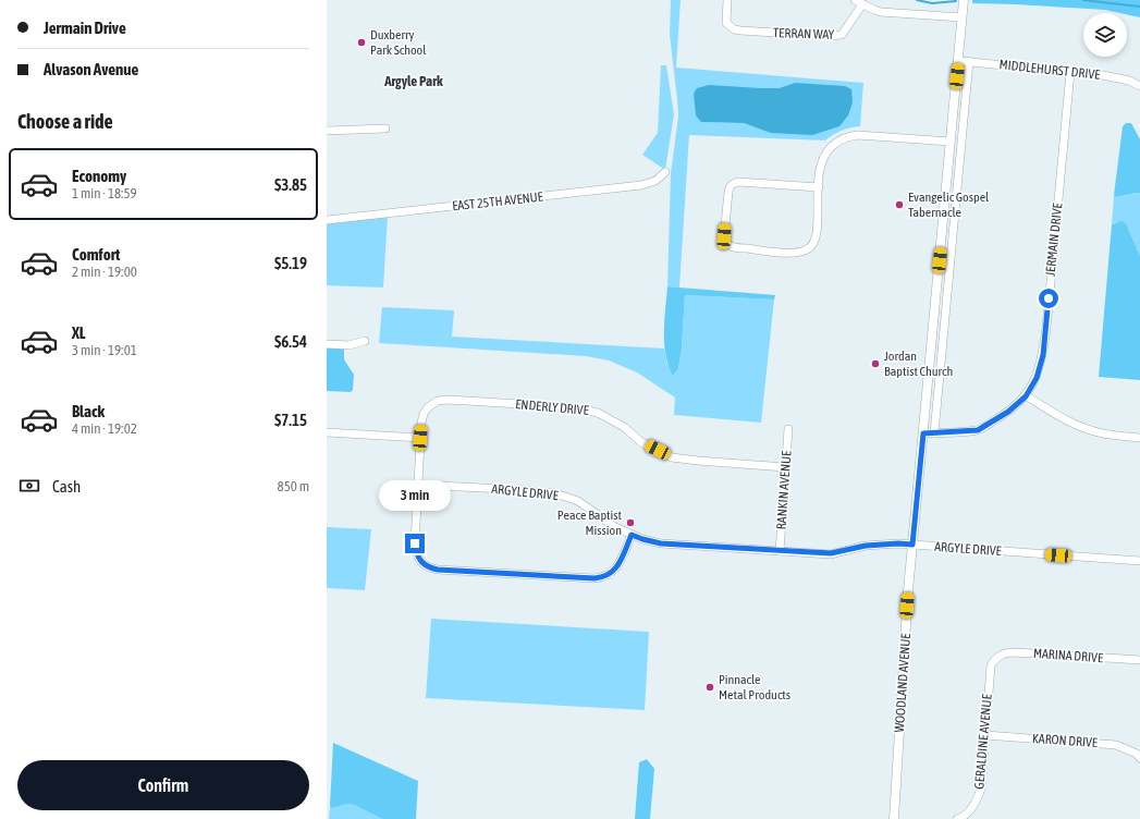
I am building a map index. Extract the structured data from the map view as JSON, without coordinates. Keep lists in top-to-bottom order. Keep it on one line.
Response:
{"streets":{"street":["TERRAN WAY","MIDDLEHURST DRIVE","EAST 25TH AVENUE","JERMAIN DRIVE","ENDERLY DRIVE","RANKIN AVENUE","ARGYLE DRIVE","MARINA DRIVE","WOODLAND AVENUE","KARON DRIVE","GERALDINE AVENUE"]},"crossings":[["MIDDLEHURST DRIVE","JERMAIN DRIVE"],["MIDDLEHURST DRIVE","WOODLAND AVENUE"],["JERMAIN DRIVE","WOODLAND AVENUE"],["ENDERLY DRIVE","RANKIN AVENUE"],["RANKIN AVENUE","ARGYLE DRIVE"],["ARGYLE DRIVE","WOODLAND AVENUE"],["MARINA DRIVE","GERALDINE AVENUE"],["KARON DRIVE","GERALDINE AVENUE"]],"districts":["Argyle Park"],"places":["Duxberry Park School","Evangelic Gospel Tabernacle","Jordan Baptist Church","Peace Baptist Mission","Pinnacle Metal Products"],"page":{"banner":["Jermain Drive","Alvason Avenue"],"heading":"Choose a ride","list":[{"name":"Economy","note":"1 min · 18:59","value":"$3.85"},{"name":"Comfort","note":"2 min · 19:00","value":"$5.19"},{"name":"XL","note":"3 min · 19:01","value":"$6.54"},{"name":"Black","note":"4 min · 19:02","value":"$7.15"}],"pay":["Cash","850 m"],"bubble":"3 min","buttons":"Confirm"}}
